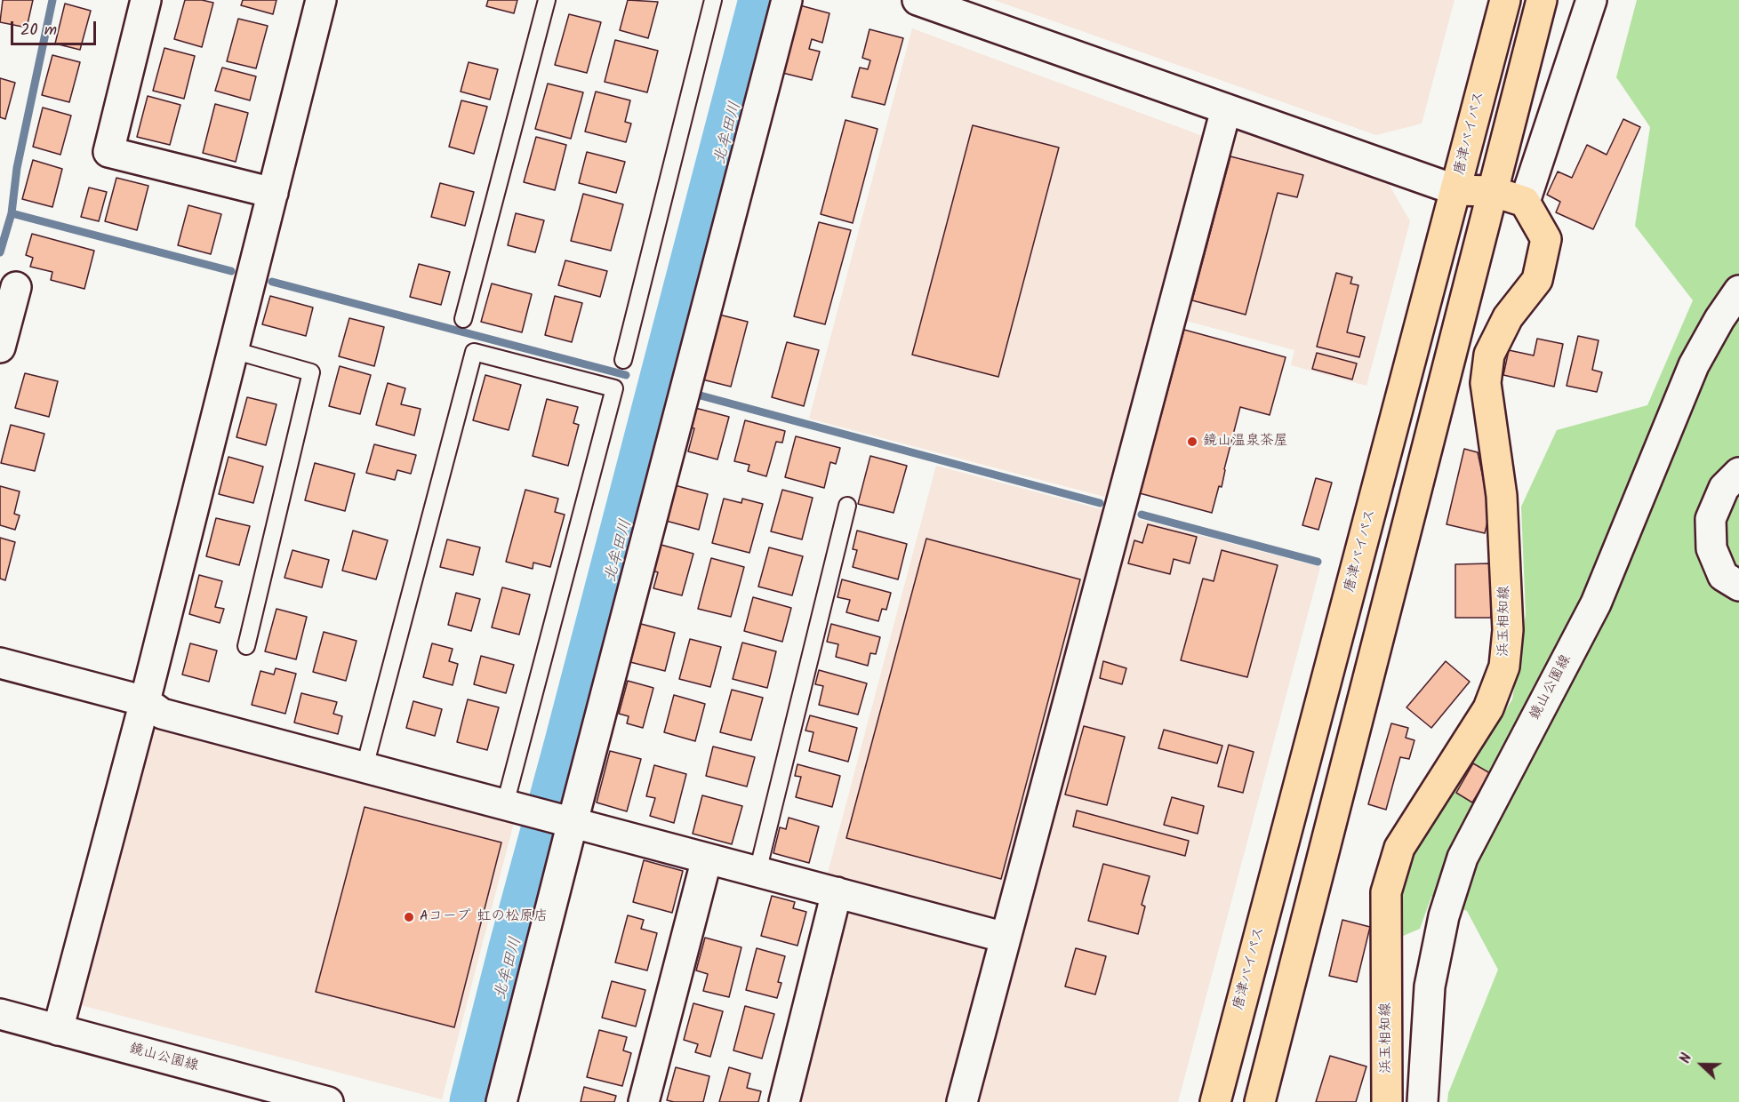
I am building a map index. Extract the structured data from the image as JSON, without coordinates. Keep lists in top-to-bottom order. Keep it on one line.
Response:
{"streets":{"main road":["唐津バイパス","浜玉相知線"],"street":["鏡山公園線"]},"water":["北牟田川"],"places":["鏡山温泉茶屋","Aコープ 虹の松原店"],"scale_bar":"20 m","north":"left"}
